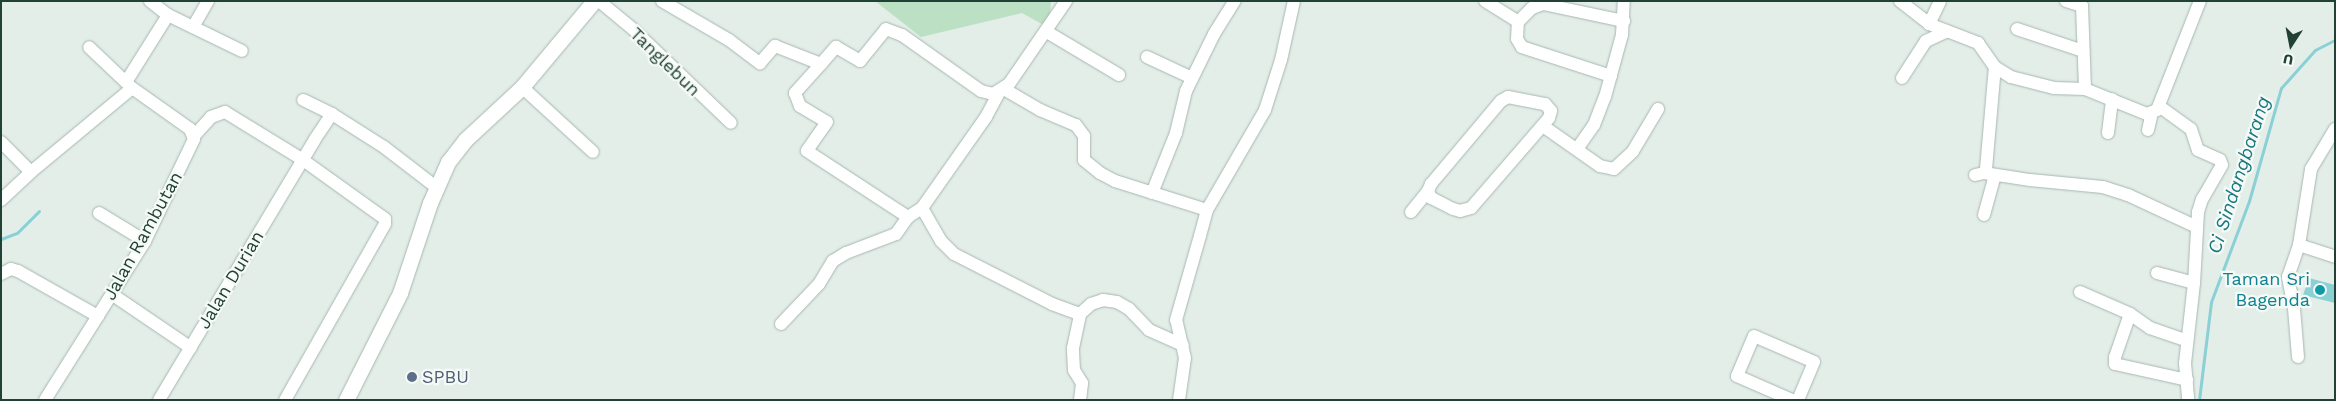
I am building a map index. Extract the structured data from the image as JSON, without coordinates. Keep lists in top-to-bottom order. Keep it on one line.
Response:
{"streets":{"street":["Tanglebun","Jalan Rambutan","Jalan Durian"]},"water":["Ci Sindangbarang"],"places":["Taman Sri Bagenda","SPBU"],"north":"bottom"}
